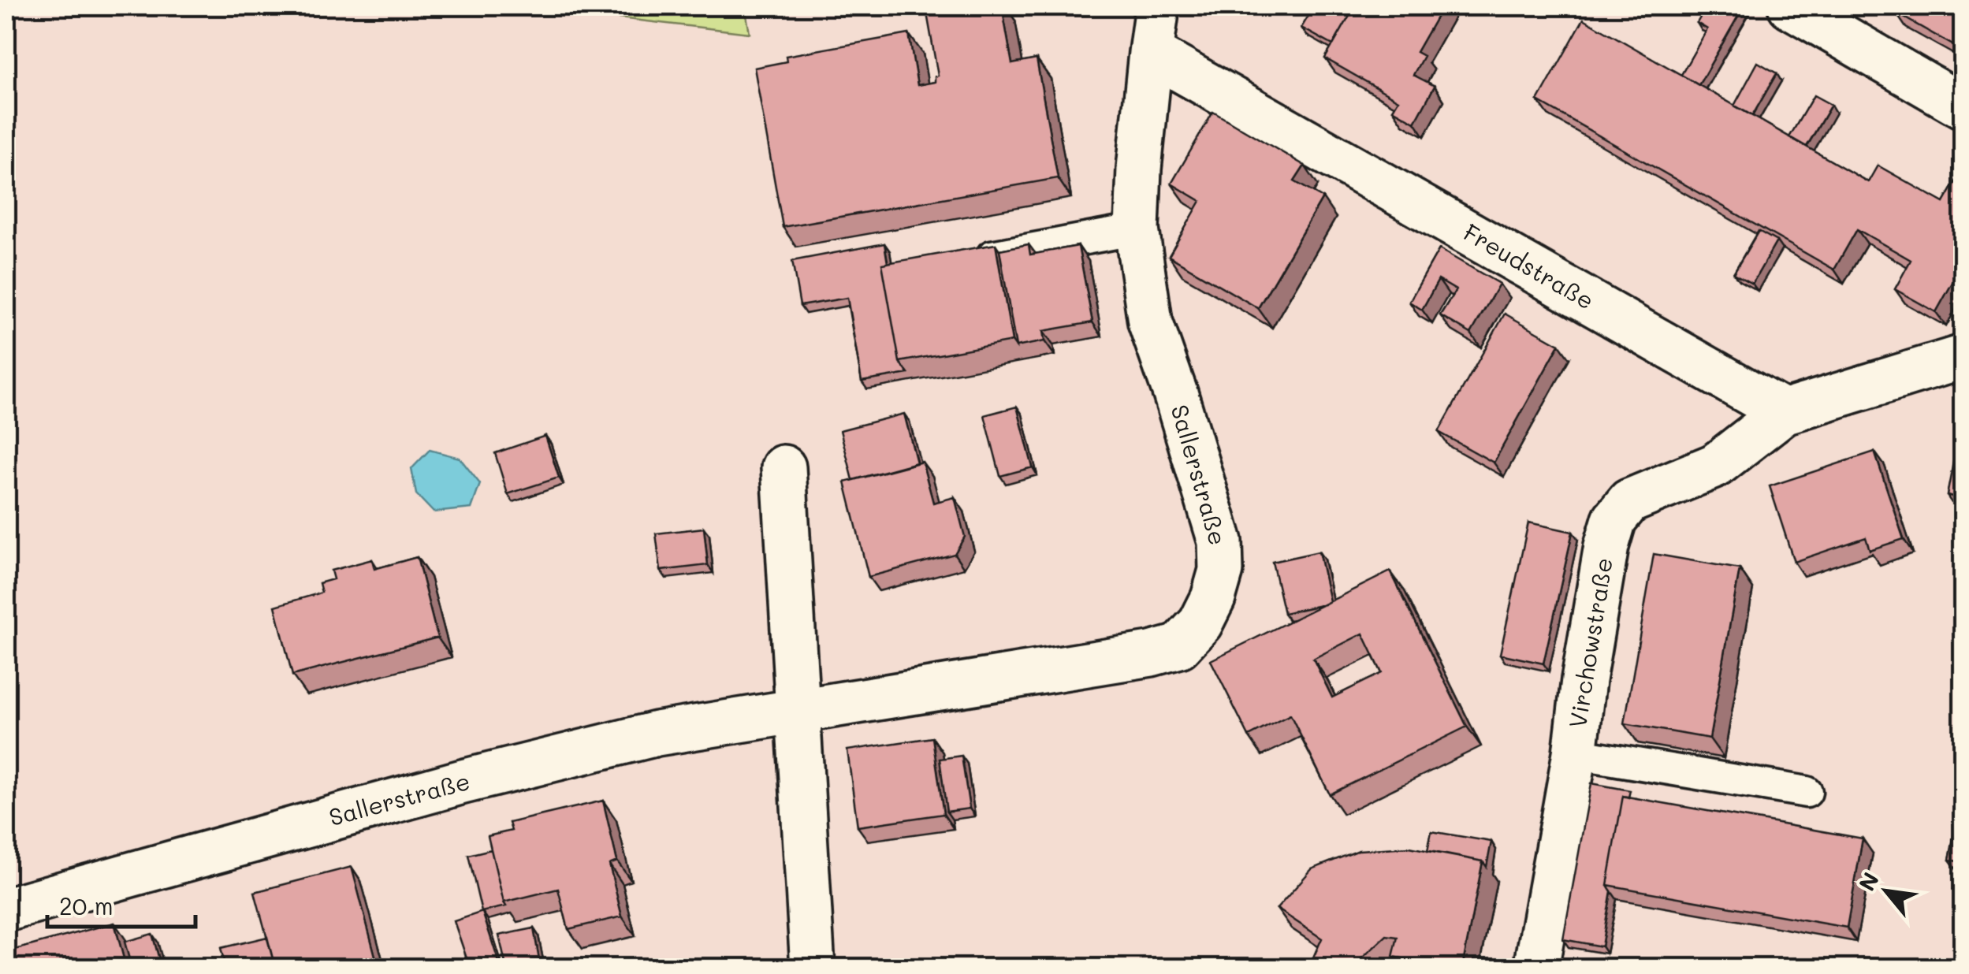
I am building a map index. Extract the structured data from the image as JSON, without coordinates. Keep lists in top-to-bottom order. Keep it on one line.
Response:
{"streets":{"street":["Freudstraße","Sallerstraße","Virchowstraße"]},"crossings":[["Freudstraße","Sallerstraße"],["Freudstraße","Virchowstraße"]],"scale_bar":"20 m","north":"top left"}
